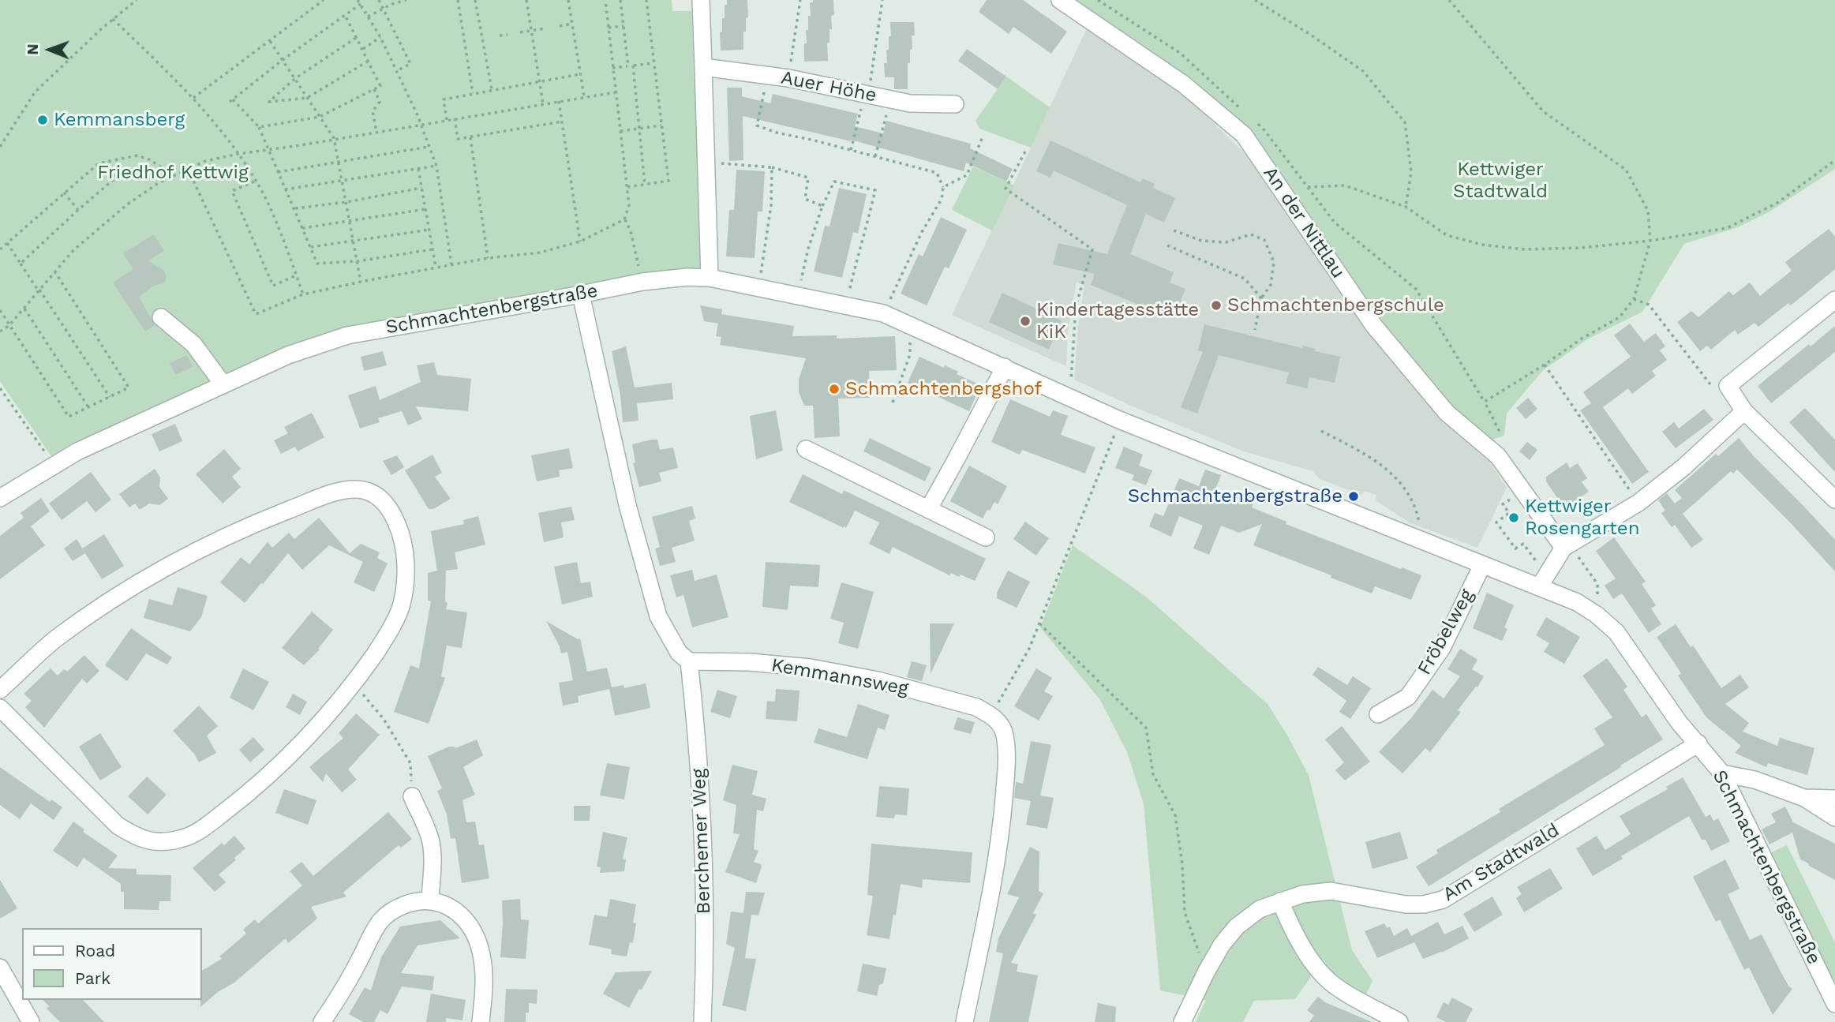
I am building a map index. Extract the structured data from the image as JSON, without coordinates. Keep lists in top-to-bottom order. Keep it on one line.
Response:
{"streets":{"street":["Auer Höhe","An der Nittlau","Schmachtenbergstraße","Fröbelweg","Kemmannsweg","Berchemer Weg","Am Stadtwald"]},"crossings":[["Schmachtenbergstraße","Fröbelweg"],["Schmachtenbergstraße","Am Stadtwald"],["Kemmannsweg","Berchemer Weg"]],"parks":["Kettwiger Stadtwald","Friedhof Kettwig"],"places":["Kemmansberg","Schmachtenbergschule","Kindertagesstätte KiK","Schmachtenbergshof","Schmachtenbergstraße","Kettwiger Rosengarten"],"legend":["Road","Park"],"north":"left"}
